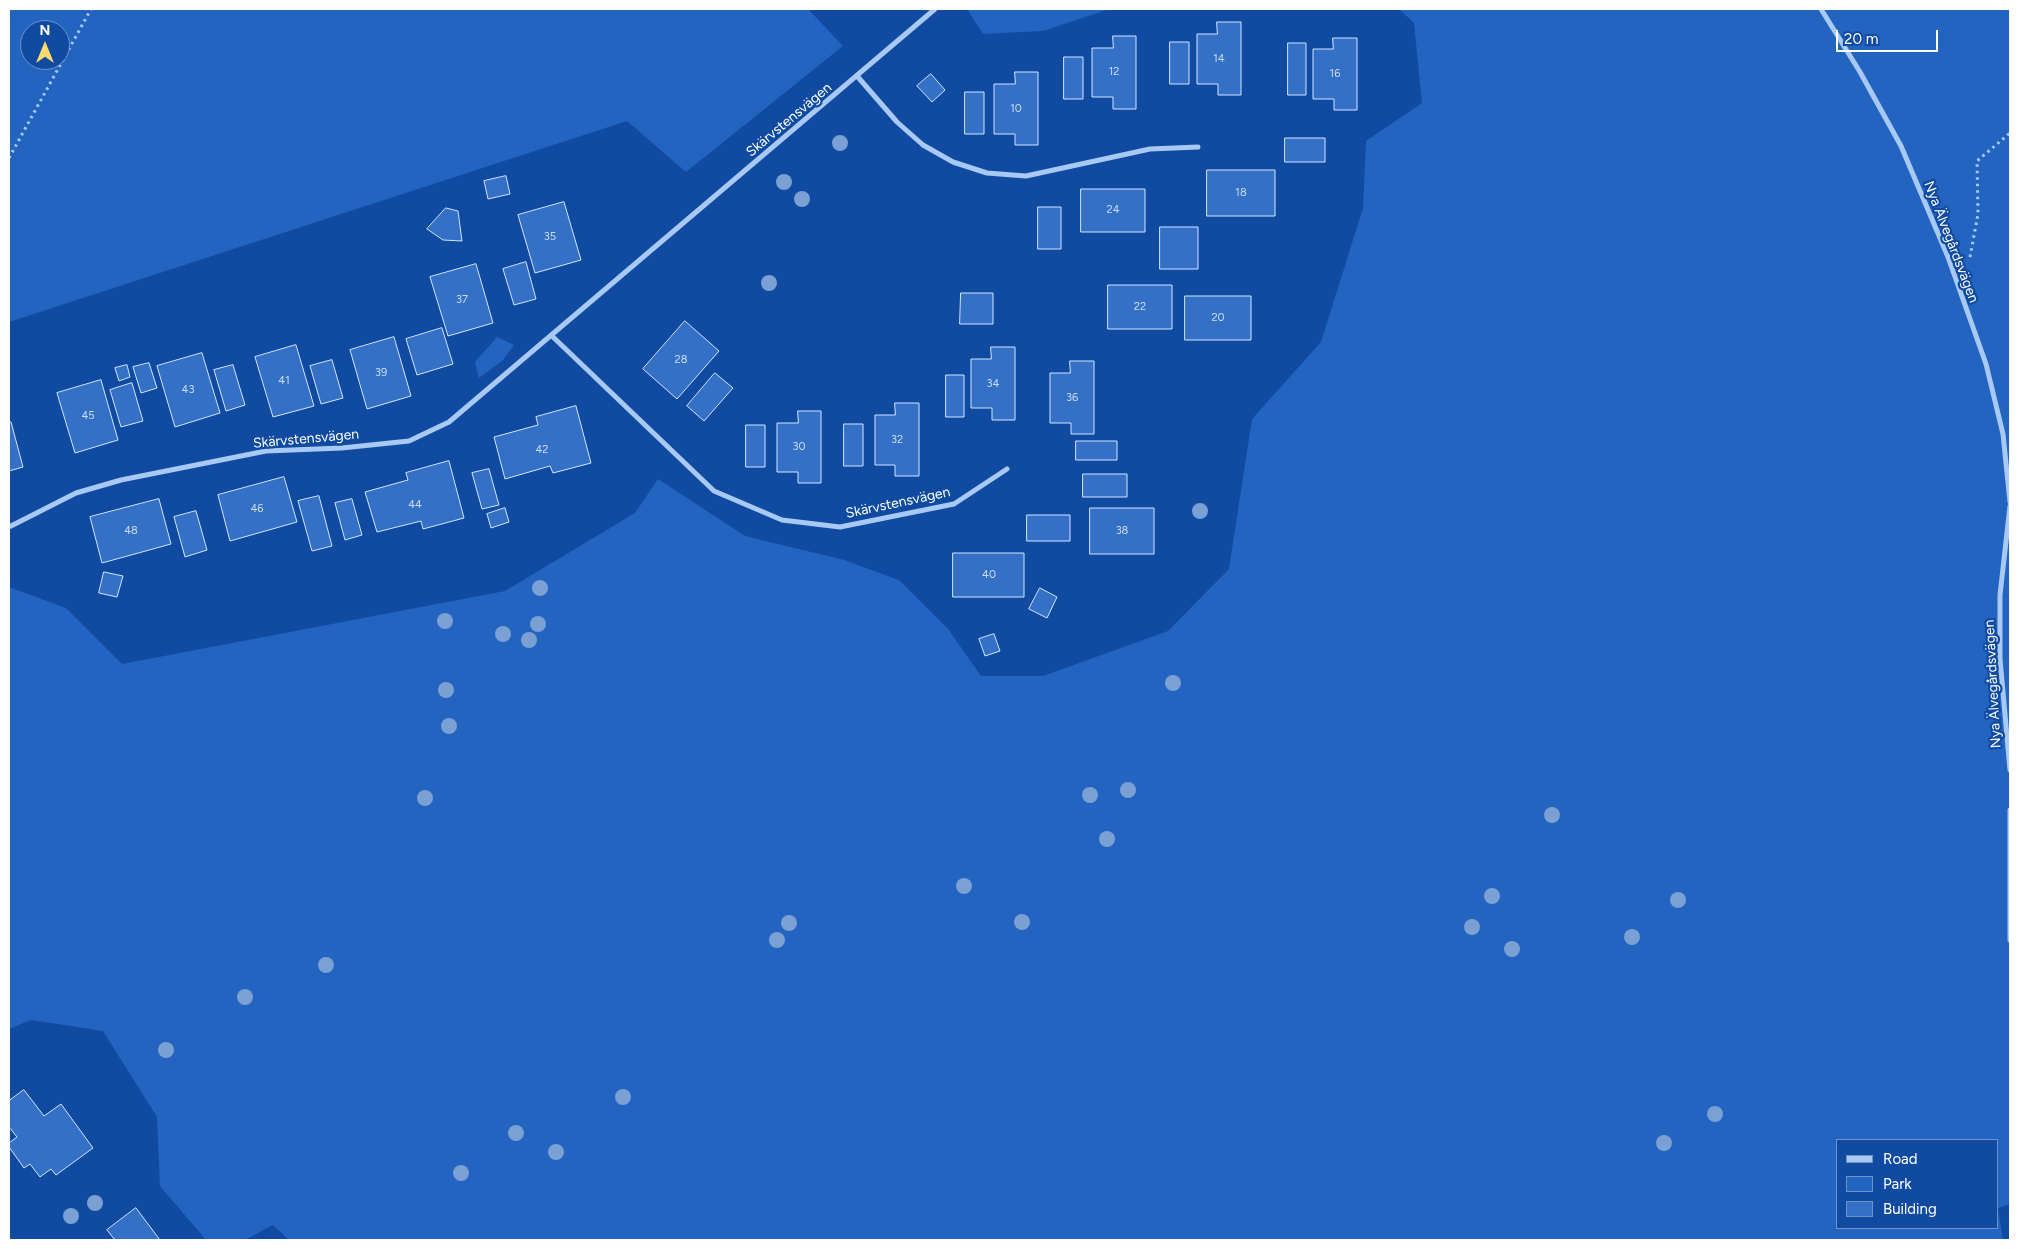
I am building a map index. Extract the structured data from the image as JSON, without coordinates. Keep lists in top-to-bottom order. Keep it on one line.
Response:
{"streets":{"street":["Skärvstensvägen","Nya Älvegårdsvägen"]},"house_numbers":["14","12","16","10","18","24","35","37","22","20","28","39","41","34","43","36","45","32","30","42","44","46","48","38","40"],"legend":["Road","Park","Building"],"scale_bar":"20 m","north":"top"}
